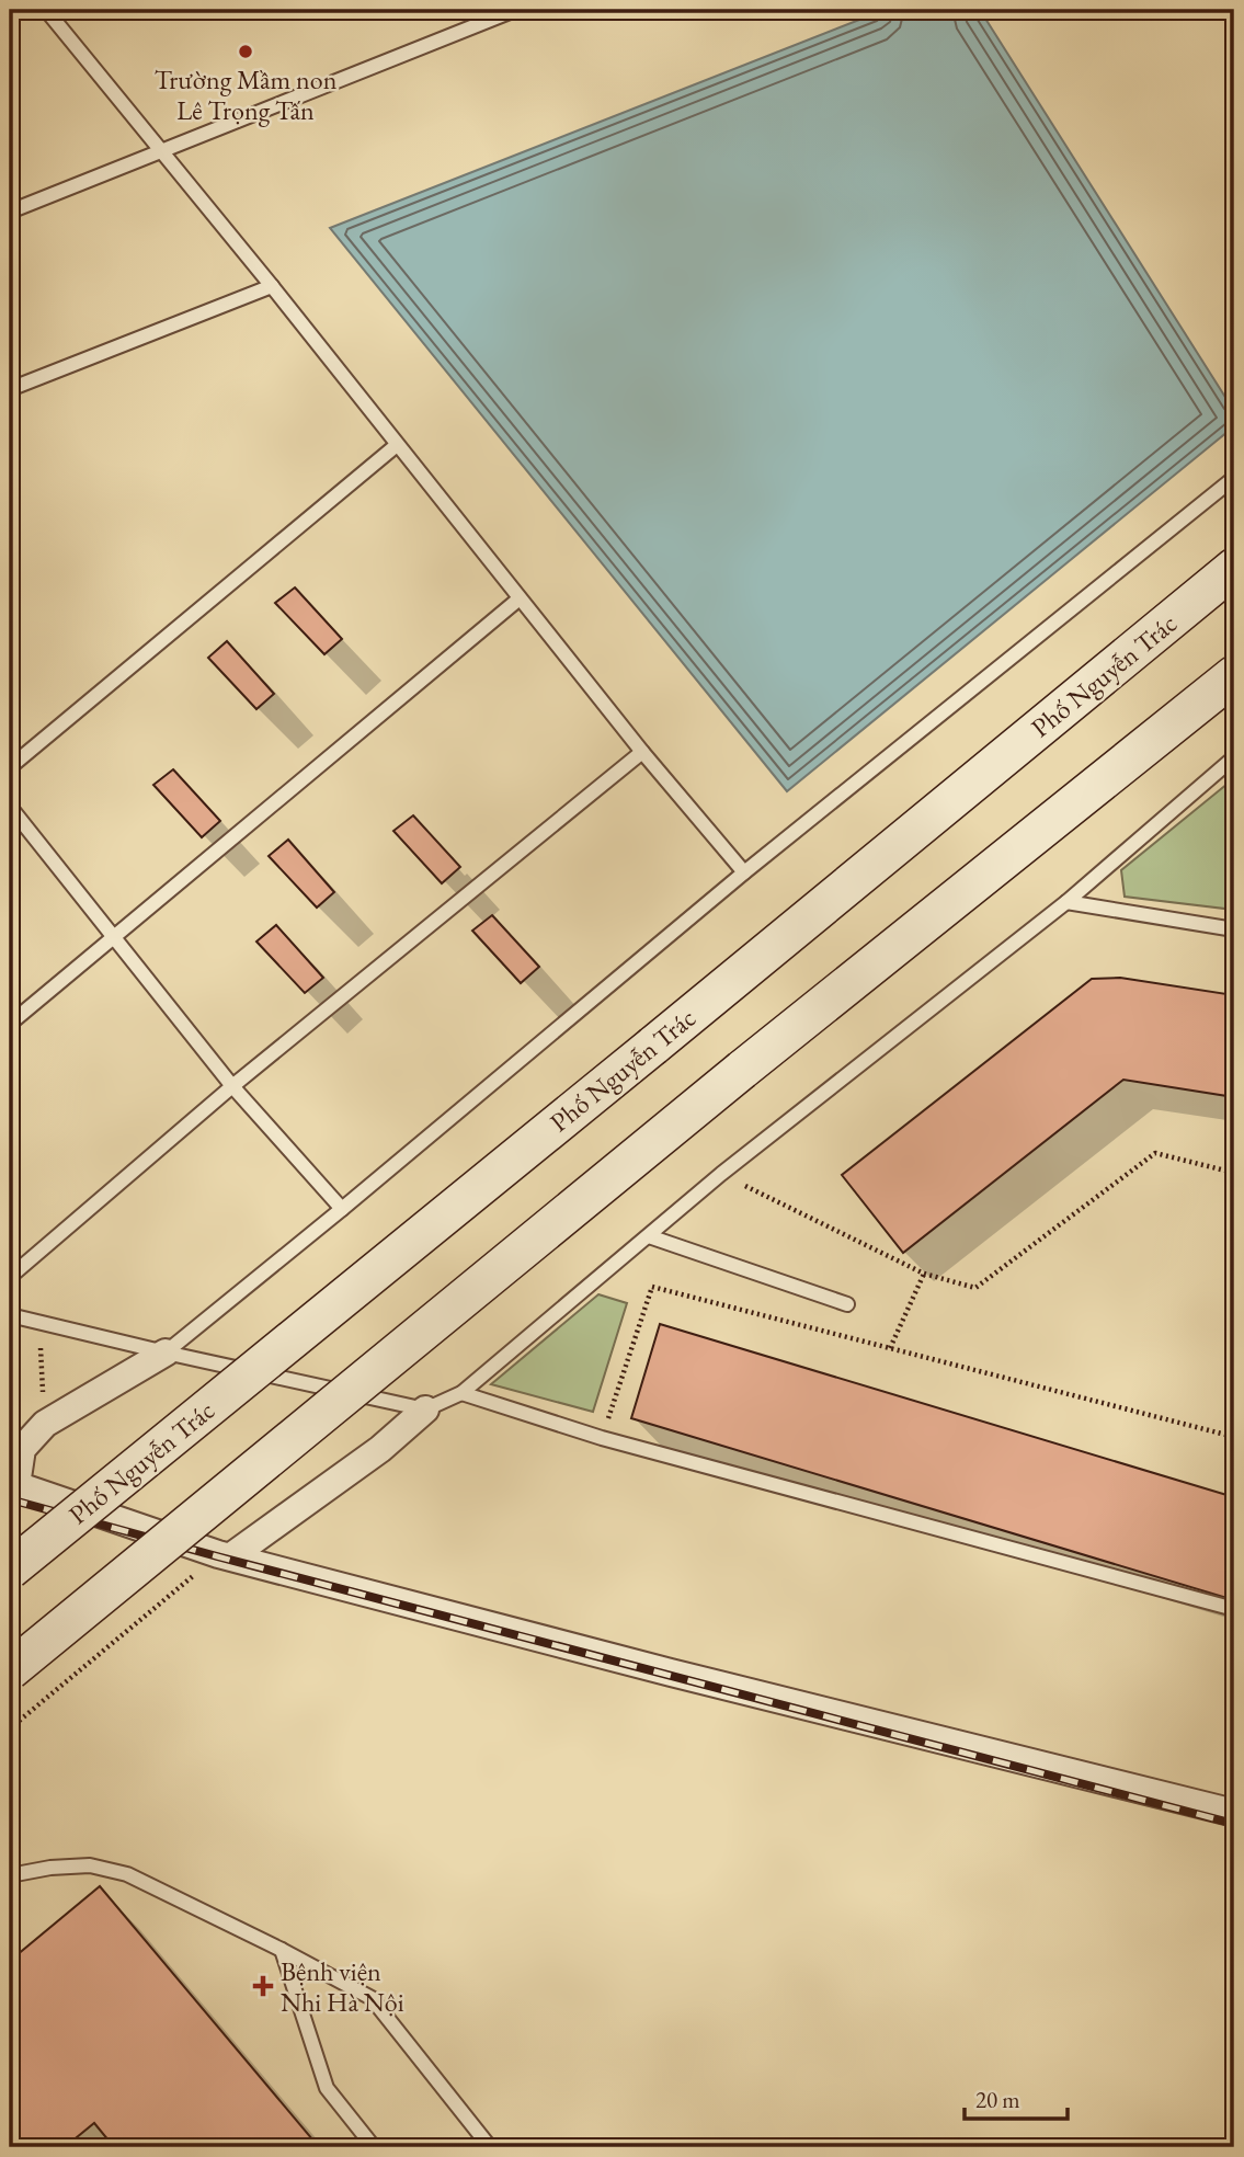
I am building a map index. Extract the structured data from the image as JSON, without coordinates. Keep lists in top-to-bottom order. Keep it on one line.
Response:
{"streets":{"main road":["Phố Nguyễn Trác"]},"places":{"other":["Trường Mầm non Lê Trọng Tấn"],"health":["Bệnh viện Nhi Hà Nội"]},"scale_bar":"20 m"}
